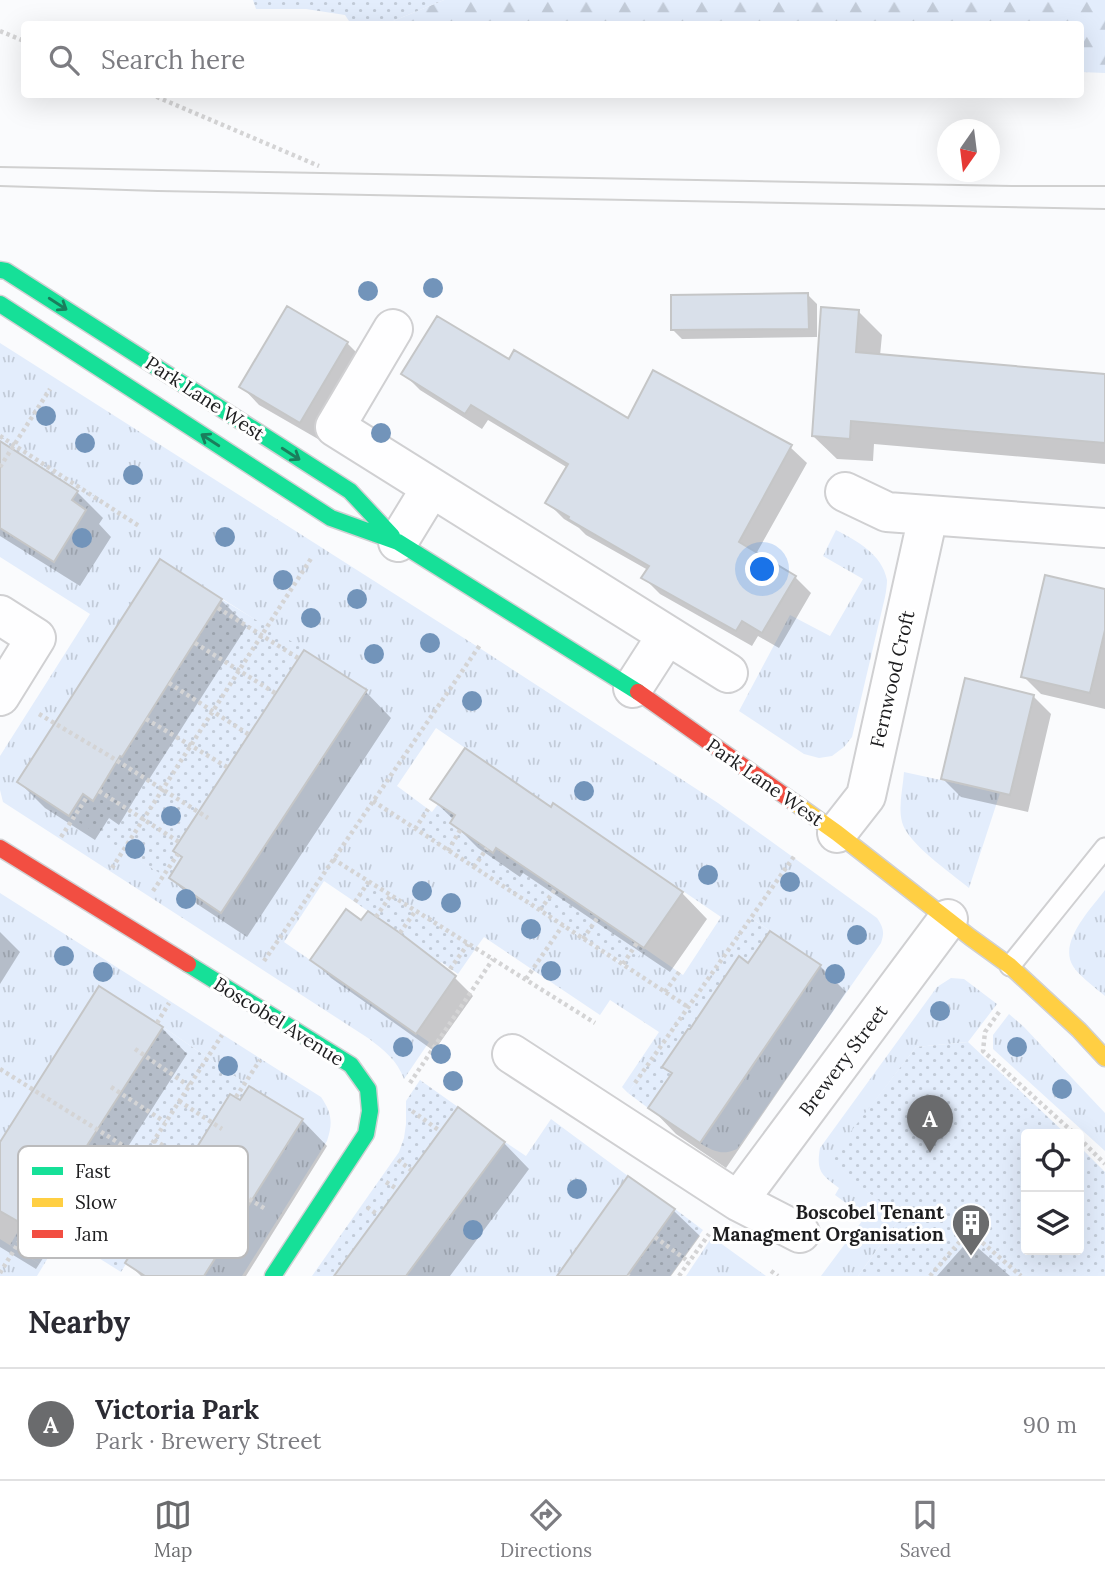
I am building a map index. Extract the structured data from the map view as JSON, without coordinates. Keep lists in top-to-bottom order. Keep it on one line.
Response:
{"streets":{"main road":["Park Lane West","Boscobel Avenue"],"street":["Fernwood Croft","Brewery Street"]},"crossings":[["Park Lane West","Fernwood Croft"],["Park Lane West","Brewery Street"]],"places":{"building":["Boscobel Tenant Managment Organisation"]},"legend":["Fast","Slow","Jam"],"north":"bottom","page":{"search":"Search here","pins":"A","heading":"Nearby","list":[{"mark":"A","name":"Victoria Park","note":"Park · Brewery Street","value":"90 m"}],"nav":["Map","Directions","Saved"]}}
